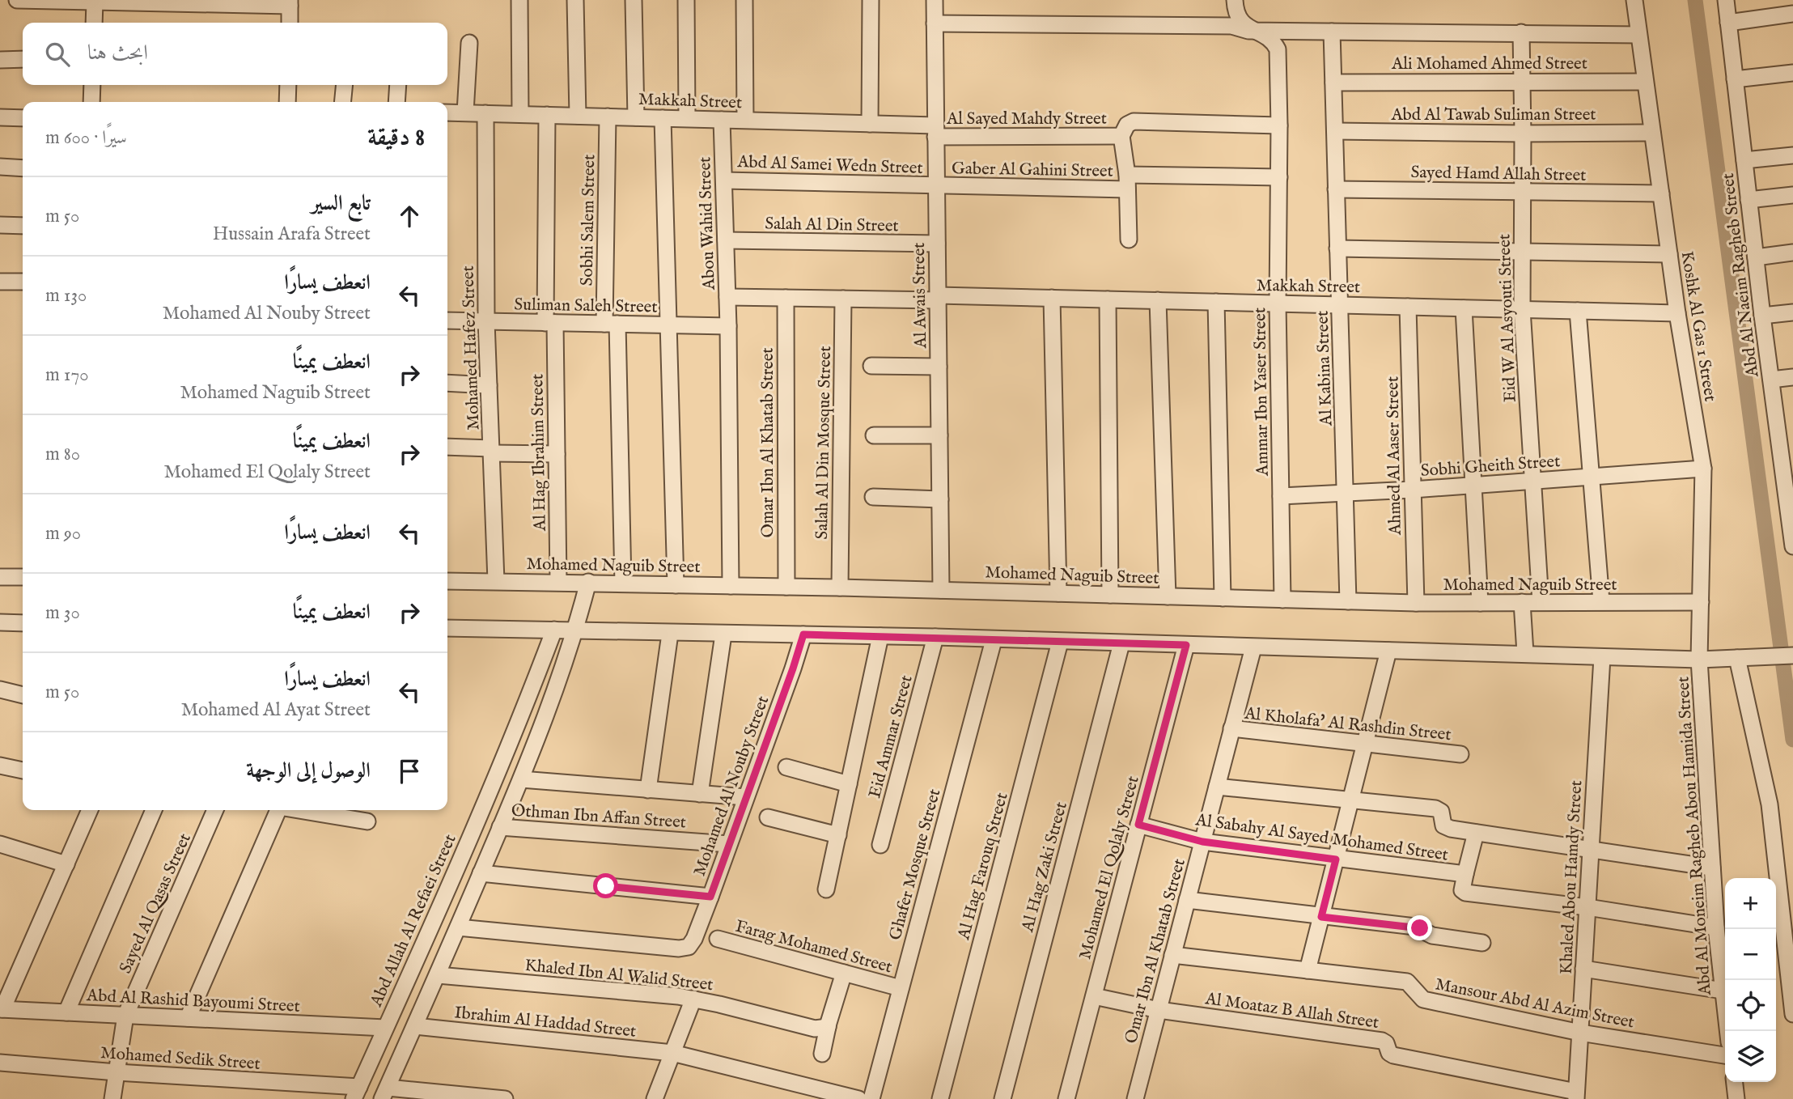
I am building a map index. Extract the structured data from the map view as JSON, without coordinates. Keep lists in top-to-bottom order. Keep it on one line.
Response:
{"streets":{"street":["Ali Mohamed Ahmed Street","Makkah Street","Abd Al Tawab Suliman Street","Al Sayed Mahdy Street","Abd Al Samei Wedn Street","Gaber Al Gahini Street","Sayed Hamd Allah Street","Sobhi Salem Street","Abou Wahid Street","Salah Al Din Street","Abd Al Naeim Ragheb Street","Al Awais Street","Suliman Saleh Street","Eid W Al Asyouti Street","Koshk Al Gas 1 Street","Mohamed Hafez Street","Al Kabina Street","Ammar Ibn Yaser Street","Omar Ibn Al Khatab Street","Salah Al Din Mosque Street","Al Hag Ibrahim Street","Ahmed Al Aaser Street","Sobhi Gheith Street","Mohamed Naguib Street","Al Kholafa' Al Rashdin Street","Eid Ammar Street","Mohamed Al Nouby Street","Othman Ibn Affan Street","Abd Al Moneim Ragheb Abou Hamida Street","Al Sabahy Al Sayed Mohamed Street","Ghafer Mosque Street","Al Hag Farouq Street","Al Hag Zaki Street","Mohamed El Qolaly Street","Khaled Abou Hamdy Street","Sayed Al Qasas Street","Abd Allah Al Refaei Street","Farag Mohamed Street","Khaled Ibn Al Walid Street","Abd Al Rashid Bayoumi Street","Mansour Abd Al Azim Street","Al Moataz B Allah Street","Ibrahim Al Haddad Street","Mohamed Sedik Street"]},"crossings":[["Ali Mohamed Ahmed Street","Eid W Al Asyouti Street"],["Ali Mohamed Ahmed Street","Koshk Al Gas 1 Street"],["Ali Mohamed Ahmed Street","Al Kabina Street"],["Makkah Street","Al Sayed Mahdy Street"],["Makkah Street","Sobhi Salem Street"],["Makkah Street","Abou Wahid Street"],["Makkah Street","Al Awais Street"],["Makkah Street","Eid W Al Asyouti Street"],["Makkah Street","Koshk Al Gas 1 Street"],["Makkah Street","Mohamed Hafez Street"],["Makkah Street","Al Kabina Street"],["Makkah Street","Ammar Ibn Yaser Street"],["Makkah Street","Omar Ibn Al Khatab Street"],["Makkah Street","Salah Al Din Mosque Street"],["Makkah Street","Al Hag Ibrahim Street"],["Makkah Street","Ahmed Al Aaser Street"],["Abd Al Tawab Suliman Street","Eid W Al Asyouti Street"],["Abd Al Tawab Suliman Street","Koshk Al Gas 1 Street"],["Abd Al Tawab Suliman Street","Al Kabina Street"],["Al Sayed Mahdy Street","Al Awais Street"],["Al Sayed Mahdy Street","Ammar Ibn Yaser Street"],["Abd Al Samei Wedn Street","Gaber Al Gahini Street"],["Abd Al Samei Wedn Street","Abou Wahid Street"],["Abd Al Samei Wedn Street","Al Awais Street"],["Gaber Al Gahini Street","Al Awais Street"],["Gaber Al Gahini Street","Ammar Ibn Yaser Street"],["Sayed Hamd Allah Street","Eid W Al Asyouti Street"],["Sayed Hamd Allah Street","Koshk Al Gas 1 Street"],["Sayed Hamd Allah Street","Al Kabina Street"],["Sobhi Salem Street","Suliman Saleh Street"],["Sobhi Salem Street","Mohamed Naguib Street"],["Abou Wahid Street","Salah Al Din Street"],["Abou Wahid Street","Suliman Saleh Street"],["Abou Wahid Street","Mohamed Naguib Street"],["Salah Al Din Street","Al Awais Street"],["Al Awais Street","Mohamed Naguib Street"],["Suliman Saleh Street","Mohamed Hafez Street"],["Suliman Saleh Street","Al Hag Ibrahim Street"],["Eid W Al Asyouti Street","Sobhi Gheith Street"],["Eid W Al Asyouti Street","Mohamed Naguib Street"],["Koshk Al Gas 1 Street","Sobhi Gheith Street"],["Koshk Al Gas 1 Street","Mohamed Naguib Street"],["Koshk Al Gas 1 Street","Abd Al Moneim Ragheb Abou Hamida Street"],["Mohamed Hafez Street","Mohamed Naguib Street"],["Al Kabina Street","Sobhi Gheith Street"],["Al Kabina Street","Mohamed Naguib Street"],["Ammar Ibn Yaser Street","Sobhi Gheith Street"],["Ammar Ibn Yaser Street","Mohamed Naguib Street"],["Omar Ibn Al Khatab Street","Mohamed Naguib Street"],["Omar Ibn Al Khatab Street","Al Kholafa' Al Rashdin Street"],["Omar Ibn Al Khatab Street","Al Sabahy Al Sayed Mohamed Street"],["Omar Ibn Al Khatab Street","Mansour Abd Al Azim Street"],["Omar Ibn Al Khatab Street","Al Moataz B Allah Street"],["Salah Al Din Mosque Street","Mohamed Naguib Street"],["Al Hag Ibrahim Street","Mohamed Naguib Street"],["Ahmed Al Aaser Street","Sobhi Gheith Street"],["Ahmed Al Aaser Street","Mohamed Naguib Street"],["Mohamed Al Nouby Street","Othman Ibn Affan Street"],["Abd Al Moneim Ragheb Abou Hamida Street","Al Sabahy Al Sayed Mohamed Street"],["Al Sabahy Al Sayed Mohamed Street","Mohamed El Qolaly Street"],["Al Sabahy Al Sayed Mohamed Street","Khaled Abou Hamdy Street"],["Ghafer Mosque Street","Farag Mohamed Street"],["Mohamed El Qolaly Street","Al Moataz B Allah Street"],["Khaled Abou Hamdy Street","Mansour Abd Al Azim Street"],["Khaled Abou Hamdy Street","Al Moataz B Allah Street"],["Sayed Al Qasas Street","Abd Al Rashid Bayoumi Street"],["Sayed Al Qasas Street","Mohamed Sedik Street"],["Abd Allah Al Refaei Street","Abd Al Rashid Bayoumi Street"],["Abd Allah Al Refaei Street","Mohamed Sedik Street"]],"page":{"search":"ابحث هنا","heading":["8 دقيقة","سيرًا · 600 m"],"list":[["تابع السير","Hussain Arafa Street","50 m"],["انعطف يسارًا","Mohamed Al Nouby Street","130 m"],["انعطف يمينًا","Mohamed Naguib Street","170 m"],["انعطف يمينًا","Mohamed El Qolaly Street","80 m"],["انعطف يسارًا","90 m"],["انعطف يمينًا","30 m"],["انعطف يسارًا","Mohamed Al Ayat Street","50 m"],"الوصول إلى الوجهة"],"map_buttons":["+","−"]}}
